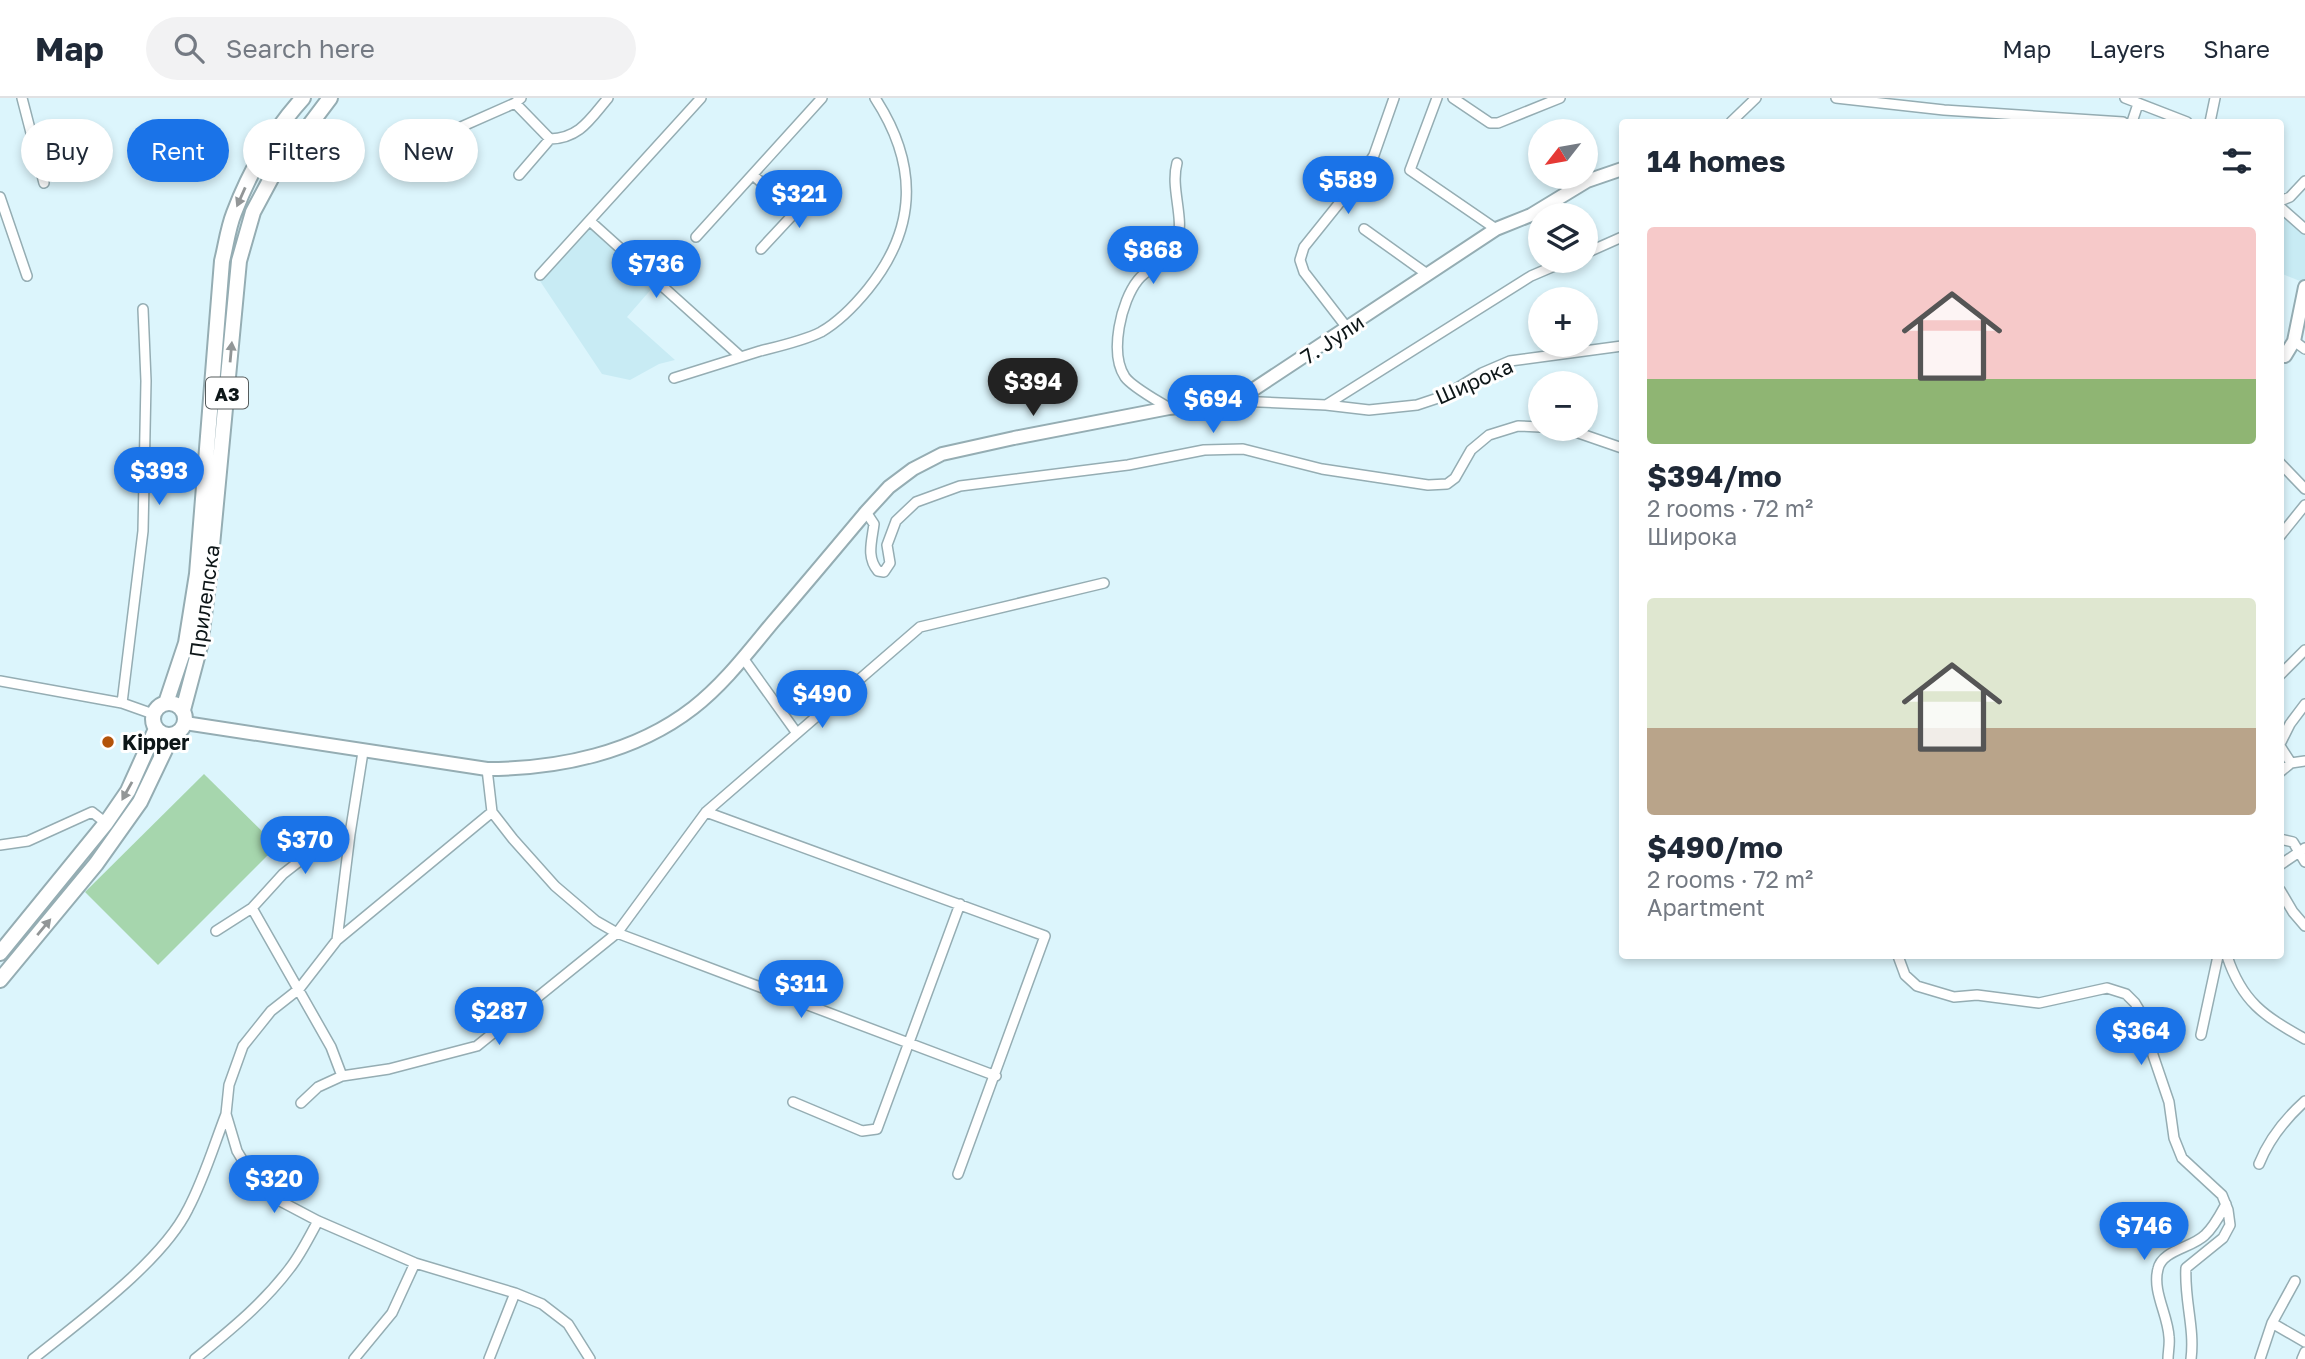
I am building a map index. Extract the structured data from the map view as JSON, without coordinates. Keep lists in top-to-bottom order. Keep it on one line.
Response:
{"streets":{"main road":["A3","Прилепска"],"street":["7. Јули","Широка"]},"crossings":[["7. Јули","Широка"],["Широка","A3"],["Широка","Прилепска"],["A3","Прилепска"]],"places":["Kipper"],"north":"bottom left","page":{"header":"Map","search":"Search here","nav":["Map","Layers","Share"],"map_buttons":["+","−"],"chip":["Buy","Rent","Filters","New"],"heading":"14 homes","price":["$589","$321","$868","$736","$394","$694","$393","$490","$370","$311","$287","$364","$320","$746"],"list":[{"name":"$394/mo","note":"2 rooms · 72 m² · Широка"},{"name":"$490/mo","note":"2 rooms · 72 m² · Apartment"}]}}
